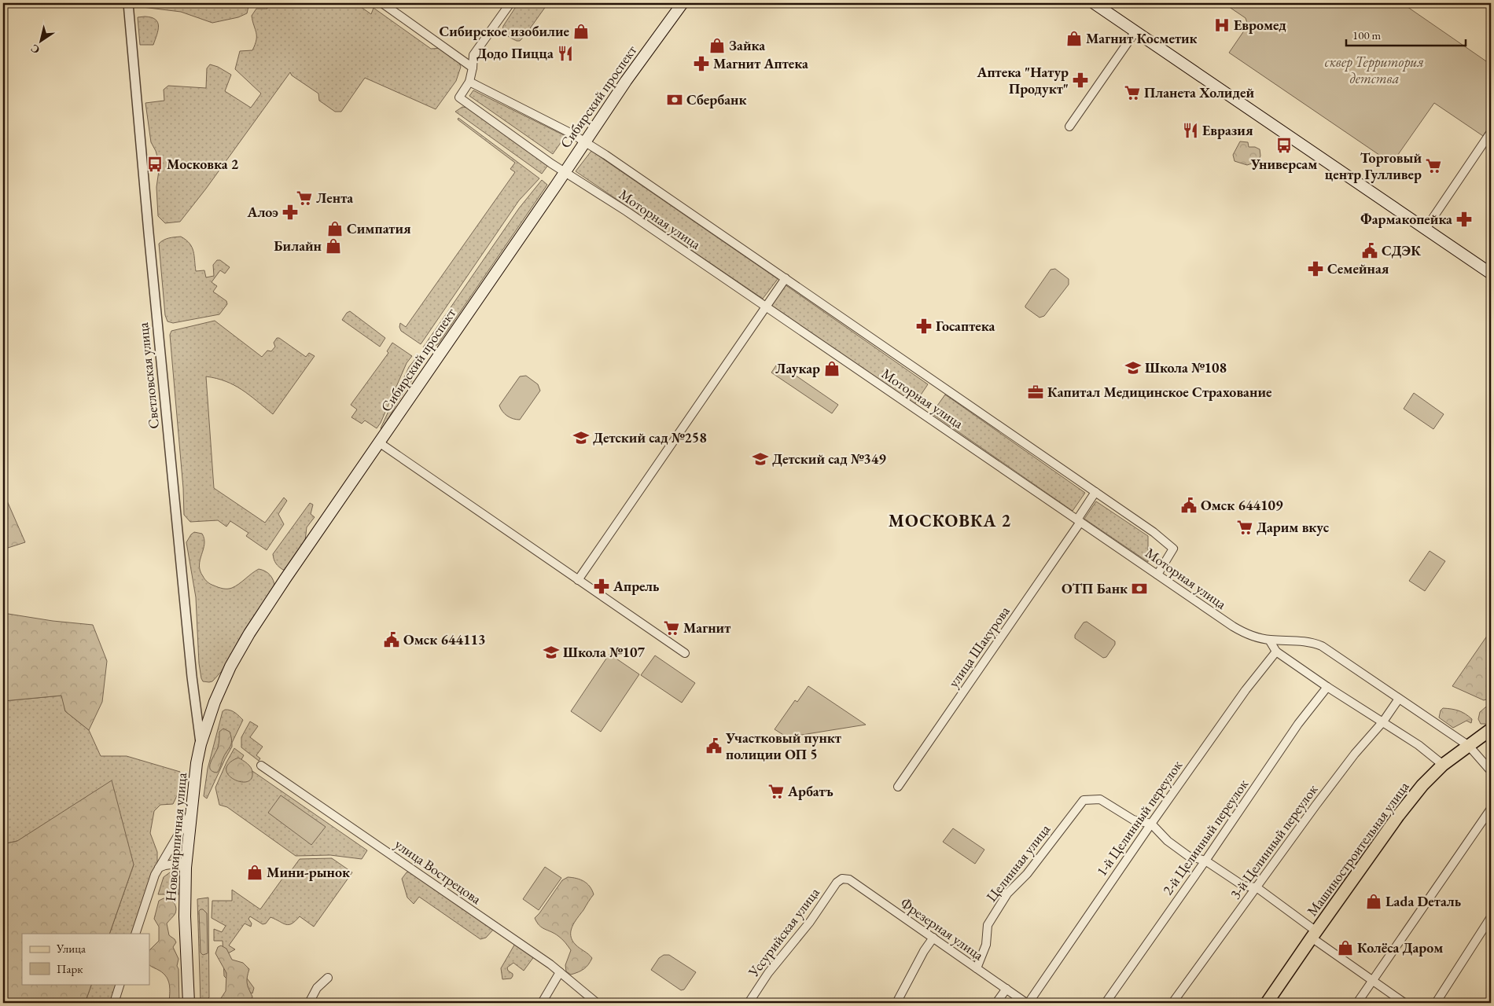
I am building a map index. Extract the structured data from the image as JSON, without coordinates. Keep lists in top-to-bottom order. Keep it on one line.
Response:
{"streets":{"main road":["Сибирский проспект","Новокирпичная улица","Машиностроительная улица"],"street":["Моторная улица","Светловская улица","улица Шакурова","1-й Целинный переулок","2-й Целинный переулок","3-й Целинный переулок","Целинная улица","улица Вострецова","Фрезерная улица","Уссурийская улица"]},"crossings":[["Сибирский проспект","Моторная улица"],["Сибирский проспект","Светловская улица"],["Сибирский проспект","Новокирпичная улица"],["Моторная улица","улица Шакурова"],["Моторная улица","3-й Целинный переулок"],["Моторная улица","Машиностроительная улица"],["Светловская улица","Новокирпичная улица"],["1-й Целинный переулок","Целинная улица"],["1-й Целинный переулок","Фрезерная улица"],["Целинная улица","Фрезерная улица"],["Фрезерная улица","Уссурийская улица"]],"districts":["МОСКОВКА 2"],"parks":["сквер Территория детства"],"places":{"hospital":["Евромед"],"shop":["Сибирское изобилие","Магнит Косметик","Зайка","Симпатия","Билайн","Лаукар","Мини-рынок","Lada Dеталь","Колёса Даром"],"restaurant":["Додо Пицца","Евразия"],"pharmacy":["Магнит Аптека","Аптека \"Натур Продукт\"","Алоэ","Фармакопейка","Семейная","Госаптека","Апрель"],"supermarket":["Планета Холидей","Торговый центр Гулливер","Лента","Дарим вкус","Магнит","Арбатъ"],"bank":["Сбербанк","ОТП Банк"],"bus stop":["Универсам","Московка 2"],"public building":["СДЭК","Омск 644109","Омск 644113","Участковый пункт полиции ОП 5"],"school or university":["Школа №108","Детский сад №258","Детский сад №349","Школа №107"],"office":["Капитал Медицинское Страхование"]},"legend":["Улица","Парк"],"scale_bar":"100 m","north":"bottom left"}
